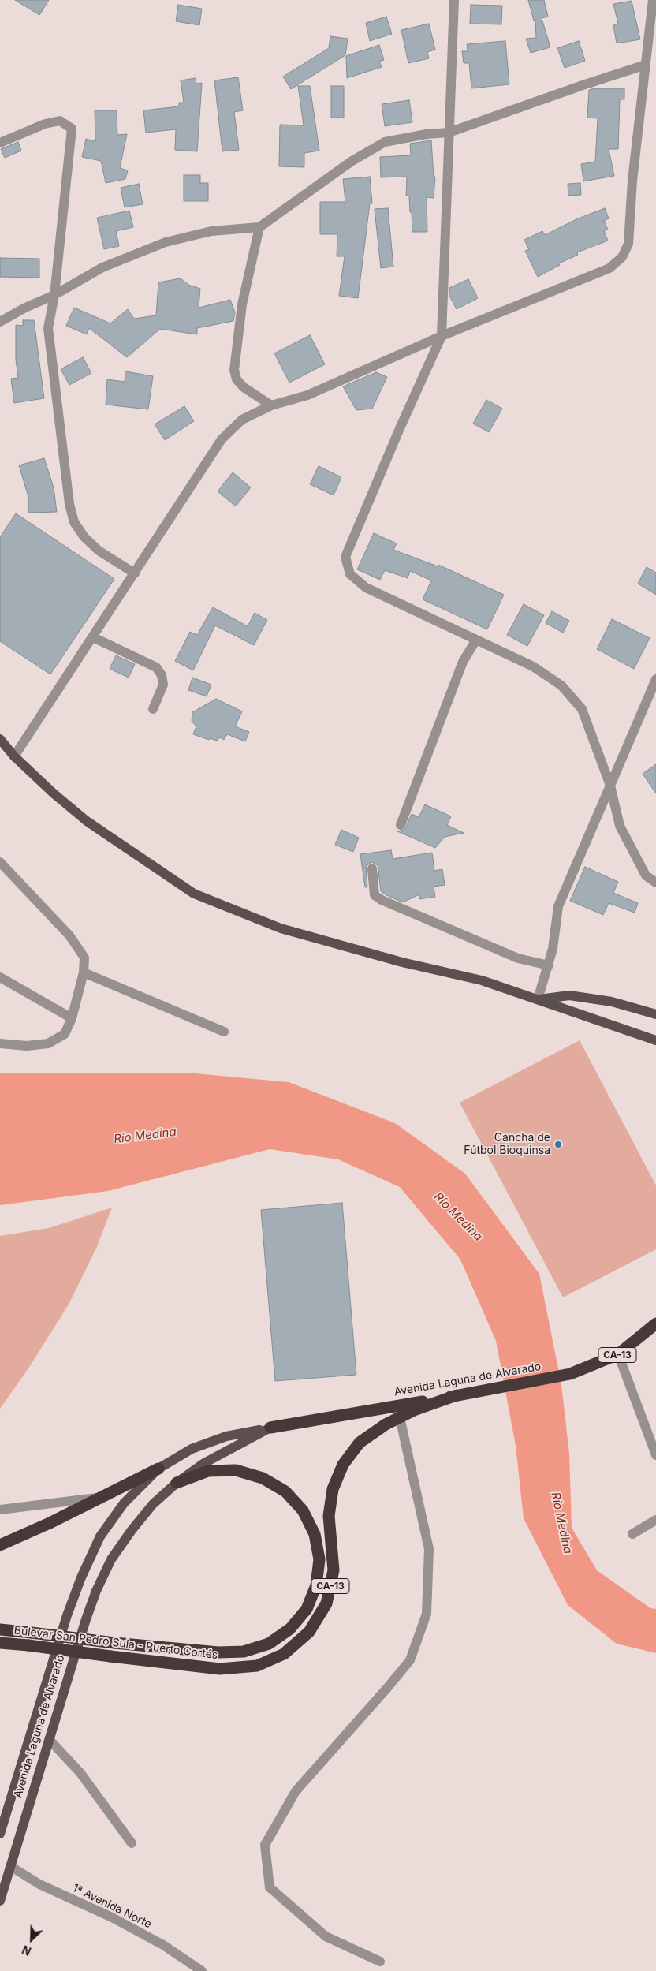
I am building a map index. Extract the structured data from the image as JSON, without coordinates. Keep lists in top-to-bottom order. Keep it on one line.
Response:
{"streets":{"highway":["CA-13","Avenida Laguna de Alvarado","Bulevar San Pedro Sula - Puerto Cortés"],"street":["1ª Avenida Norte"]},"crossings":[["Avenida Laguna de Alvarado","Bulevar San Pedro Sula - Puerto Cortés"],["Avenida Laguna de Alvarado","1ª Avenida Norte"]],"water":["Río Medina"],"places":["Cancha de Fútbol Bioquinsa"],"north":"bottom left"}
